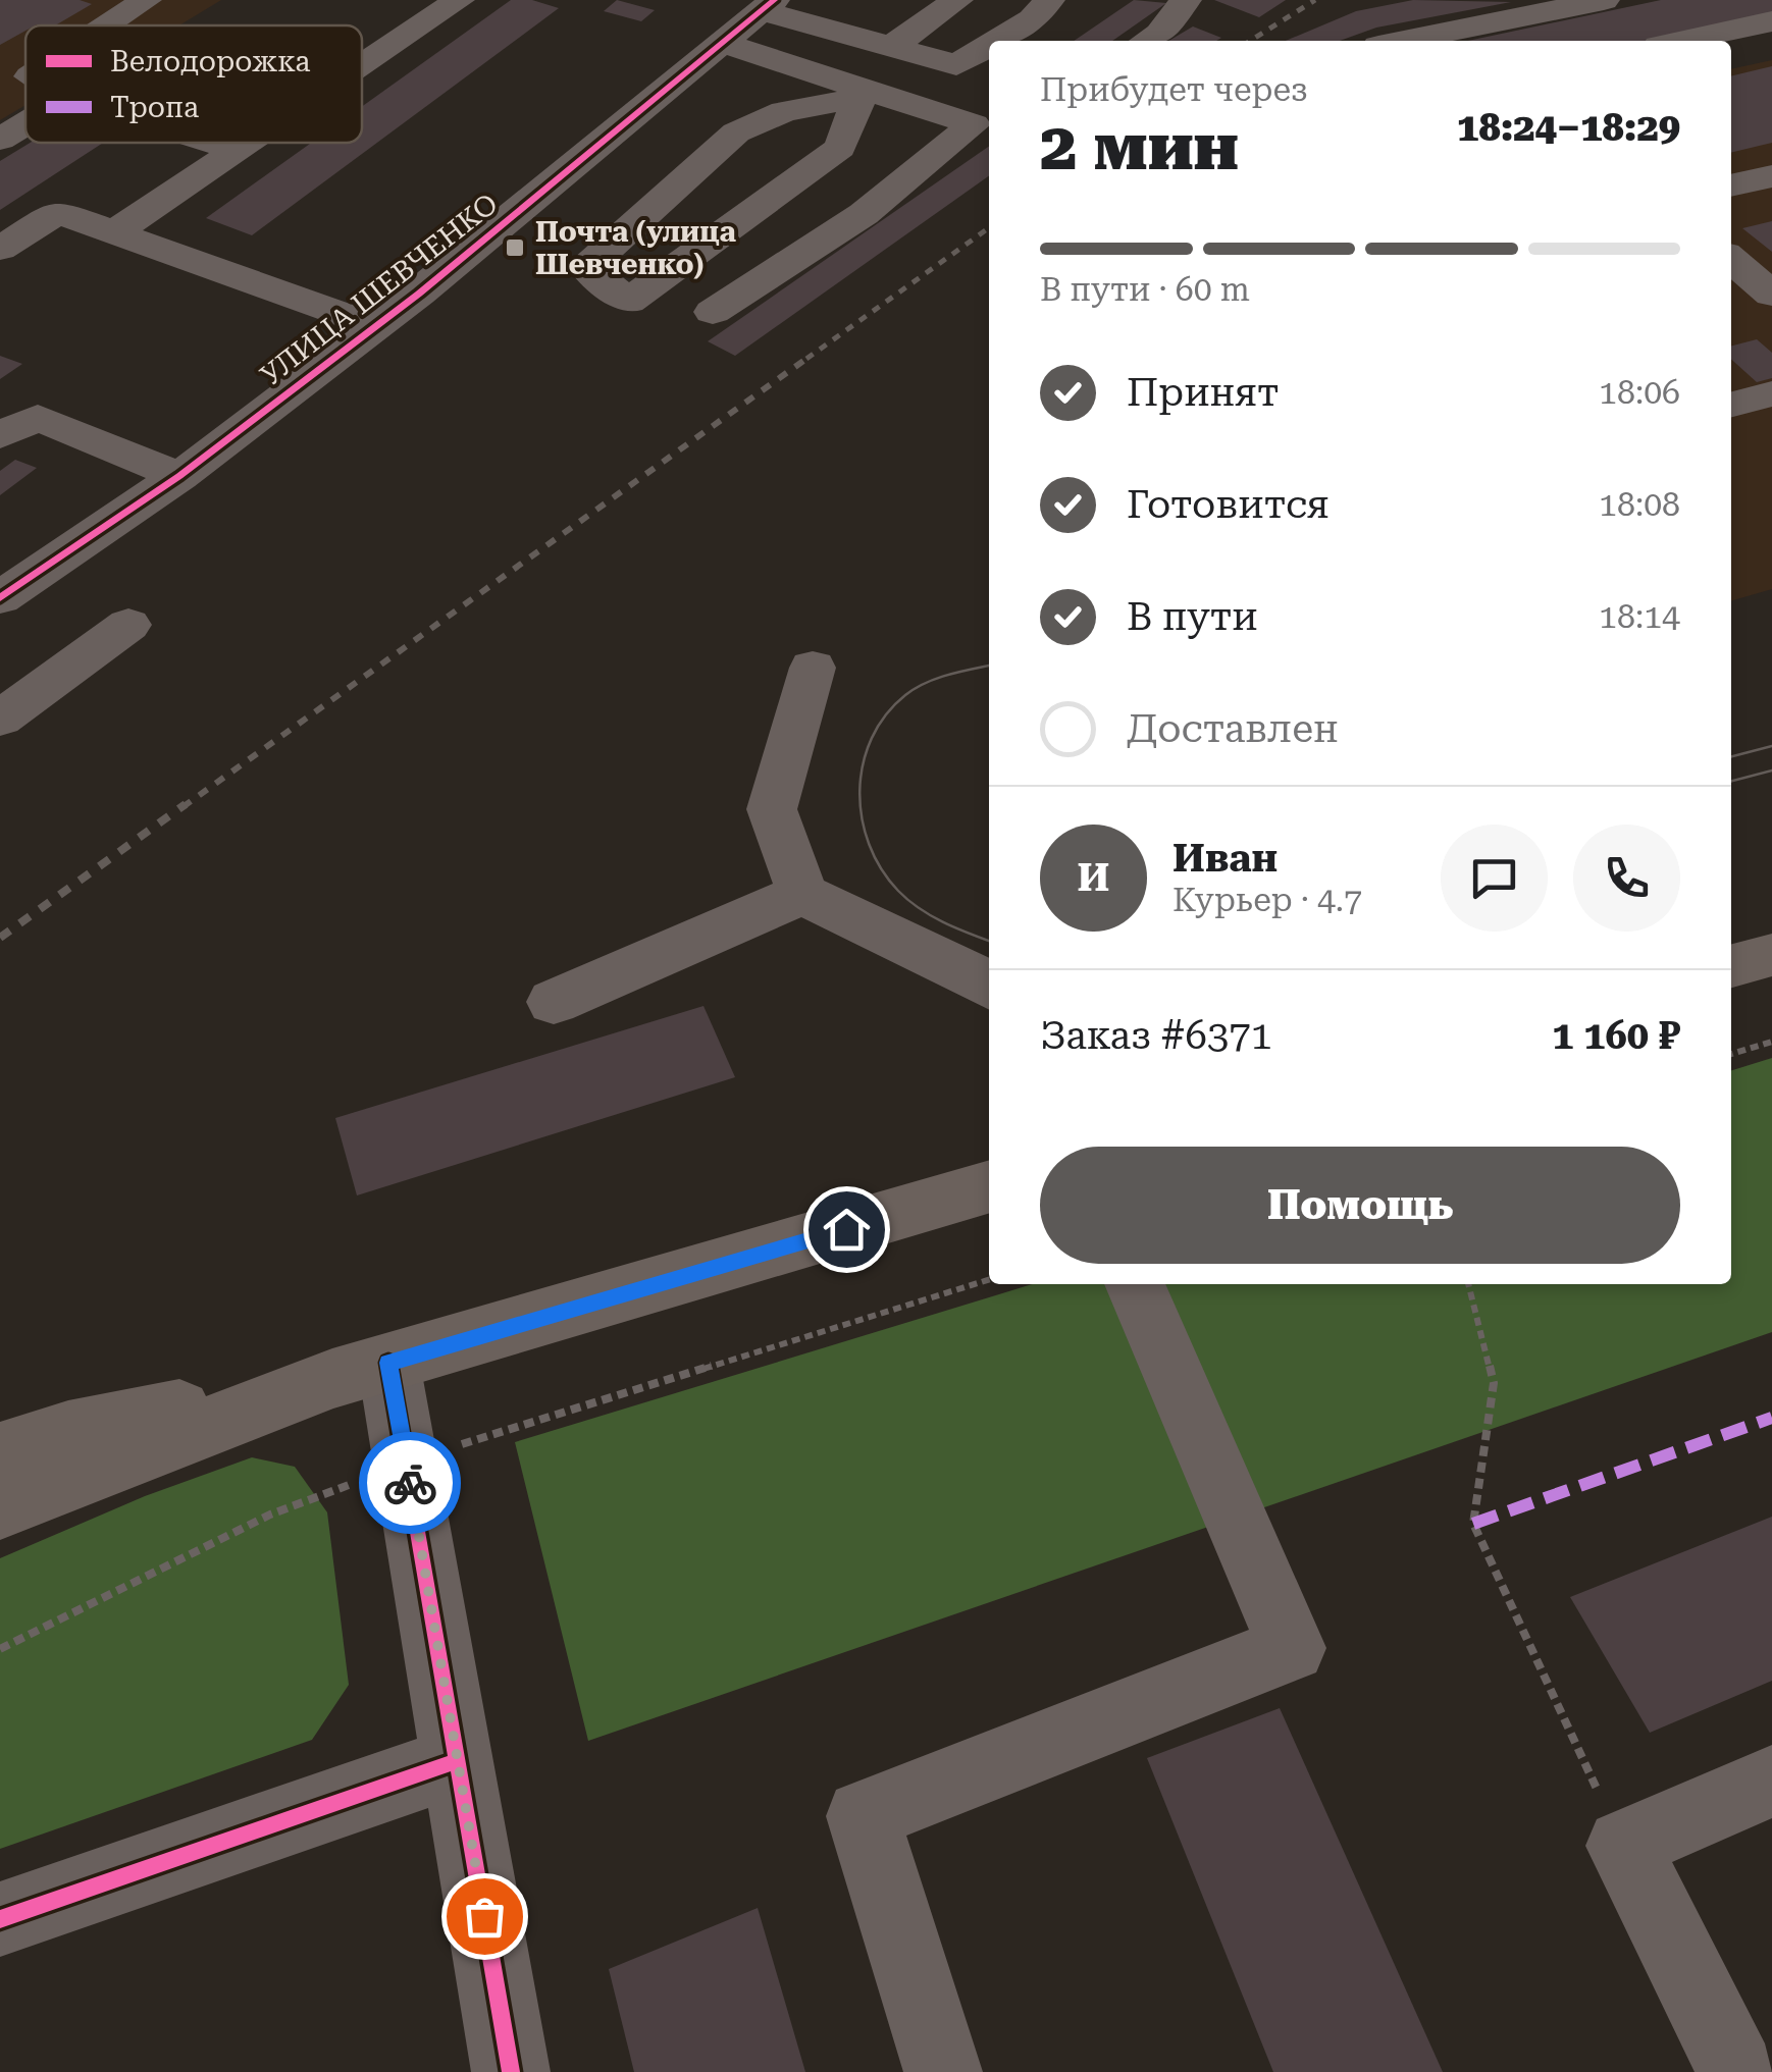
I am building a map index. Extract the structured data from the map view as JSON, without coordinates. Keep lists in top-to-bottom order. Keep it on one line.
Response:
{"streets":{"street":["УЛИЦА ШЕВЧЕНКО"]},"places":{"transit":["Почта (улица Шевченко)"]},"legend":["Велодорожка","Тропа"],"page":{"heading":["2 мин","Прибудет через","18:24–18:29"],"panel":["Иван","Курьер · 4.7","Заказ #6371","1 160 ₽"],"bar":"В пути · 60 m","list":[["Принят","18:06"],["Готовится","18:08"],["В пути","18:14"],"Доставлен"],"round":"И","buttons":"Помощь"}}
